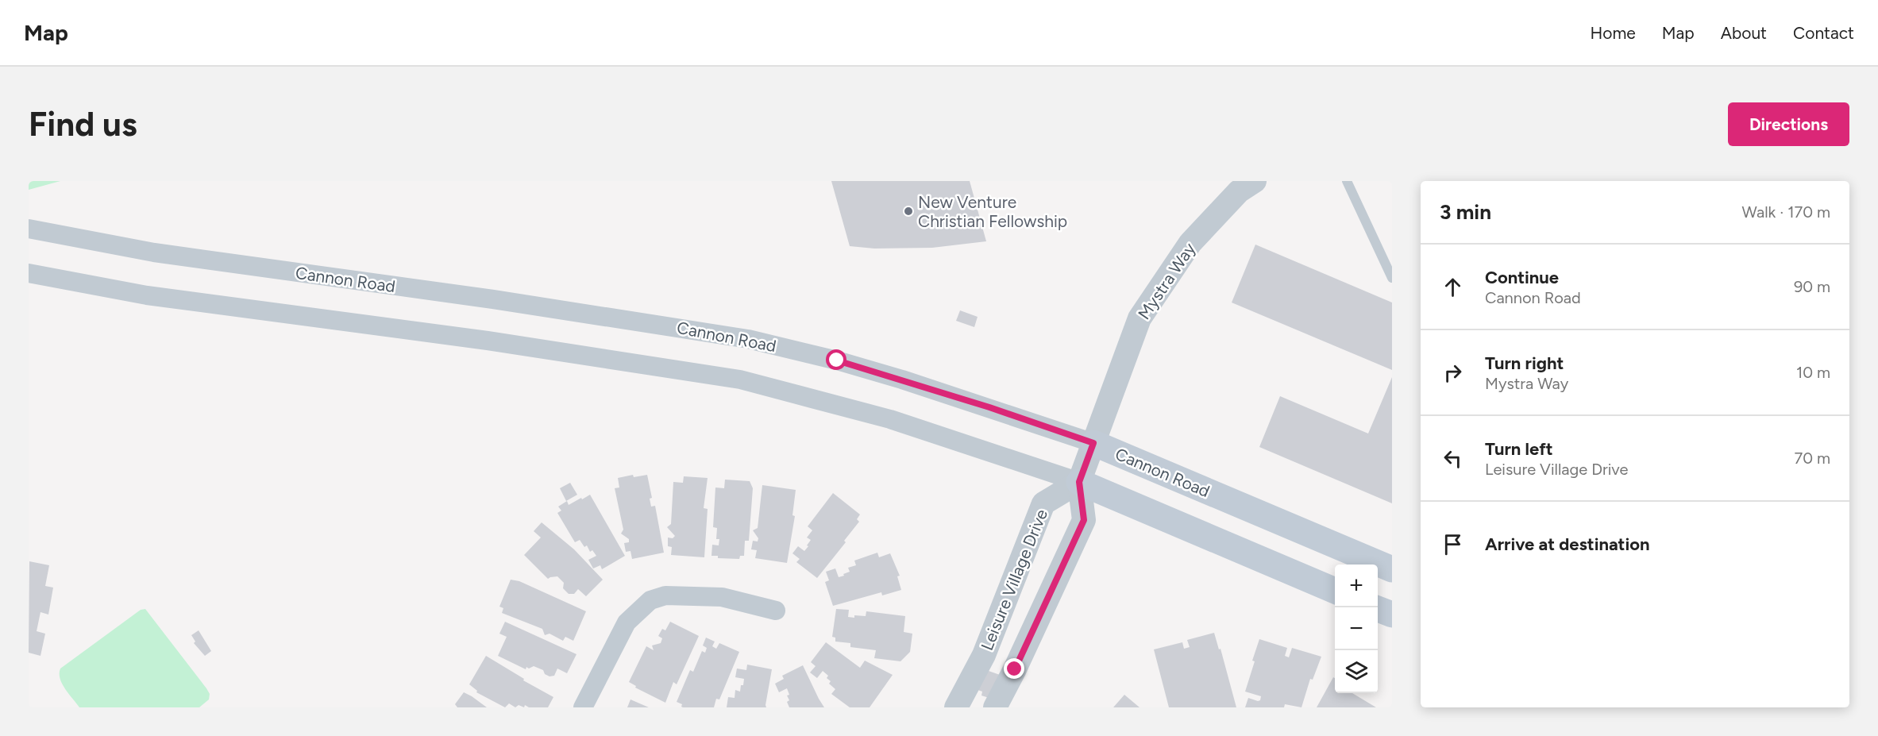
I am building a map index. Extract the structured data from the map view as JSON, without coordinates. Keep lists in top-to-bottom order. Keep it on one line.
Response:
{"streets":{"main road":["Cannon Road"],"street":["Mystra Way","Leisure Village Drive"]},"crossings":[["Cannon Road","Mystra Way"],["Mystra Way","Leisure Village Drive"]],"places":["New Venture Christian Fellowship"],"page":{"header":"Map","nav":["Home","Map","About","Contact"],"buttons":"Directions","title":"Find us","heading":["3 min","Walk · 170 m"],"list":[["Continue","Cannon Road","90 m"],["Turn right","Mystra Way","10 m"],["Turn left","Leisure Village Drive","70 m"],"Arrive at destination"],"map_buttons":["+","−"]}}
